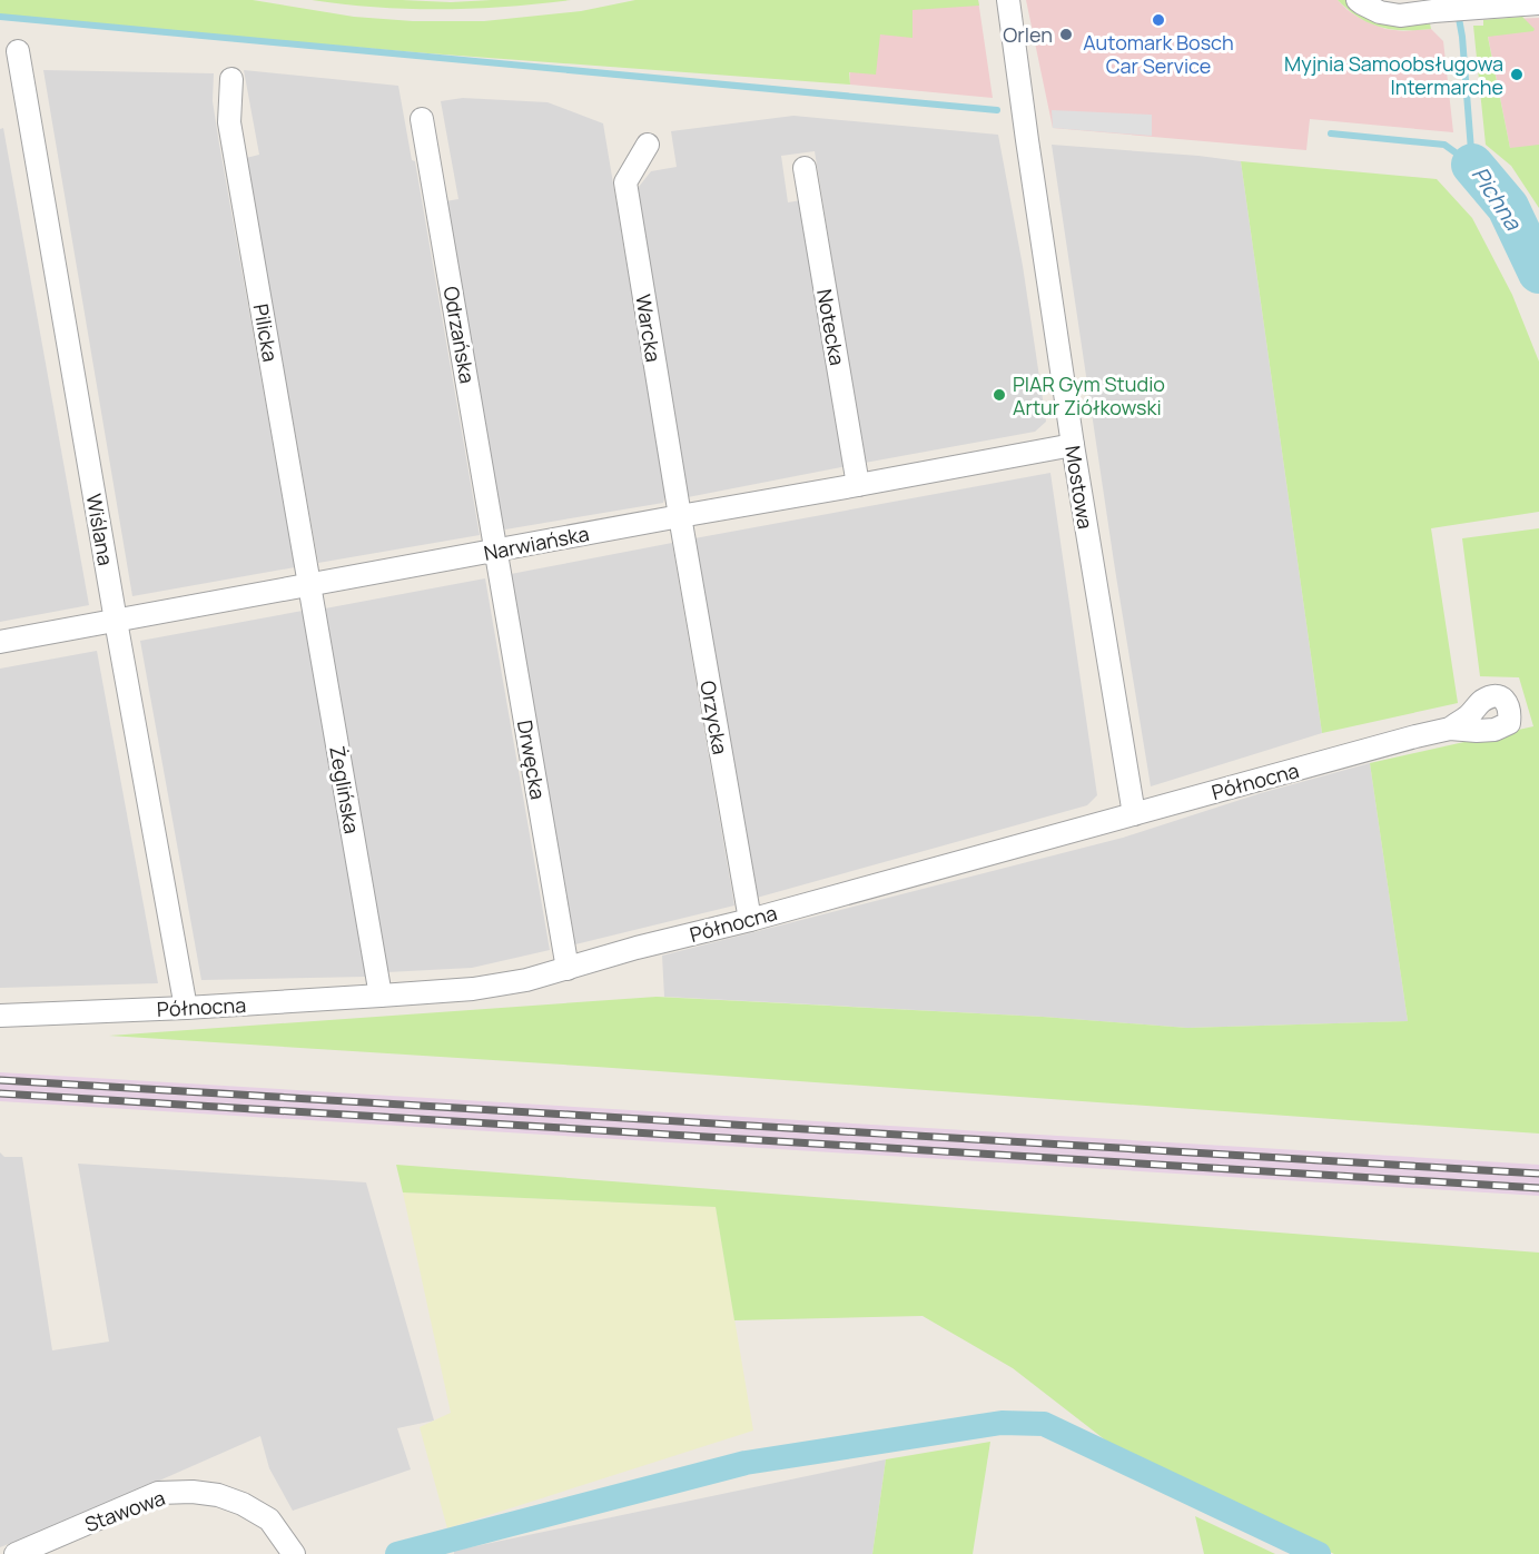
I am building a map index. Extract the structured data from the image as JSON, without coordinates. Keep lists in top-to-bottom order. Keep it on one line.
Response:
{"streets":{"street":["Notecka","Warcka","Pilicka","Odrzańska","Mostowa","Wiślana","Narwiańska","Orzycka","Drwęcka","Północna","Żeglińska","Stawowa"]},"crossings":[["Notecka","Narwiańska"],["Warcka","Narwiańska"],["Warcka","Orzycka"],["Pilicka","Narwiańska"],["Pilicka","Żeglińska"],["Odrzańska","Narwiańska"],["Odrzańska","Drwęcka"],["Mostowa","Narwiańska"],["Mostowa","Północna"],["Wiślana","Narwiańska"],["Wiślana","Północna"],["Narwiańska","Orzycka"],["Narwiańska","Drwęcka"],["Narwiańska","Żeglińska"],["Orzycka","Północna"],["Drwęcka","Północna"],["Północna","Żeglińska"]],"water":["Pichna"],"places":["Automark Bosch Car Service","Orlen","Myjnia Samoobsługowa Intermarche","PIAR Gym Studio Artur Ziółkowski"]}
